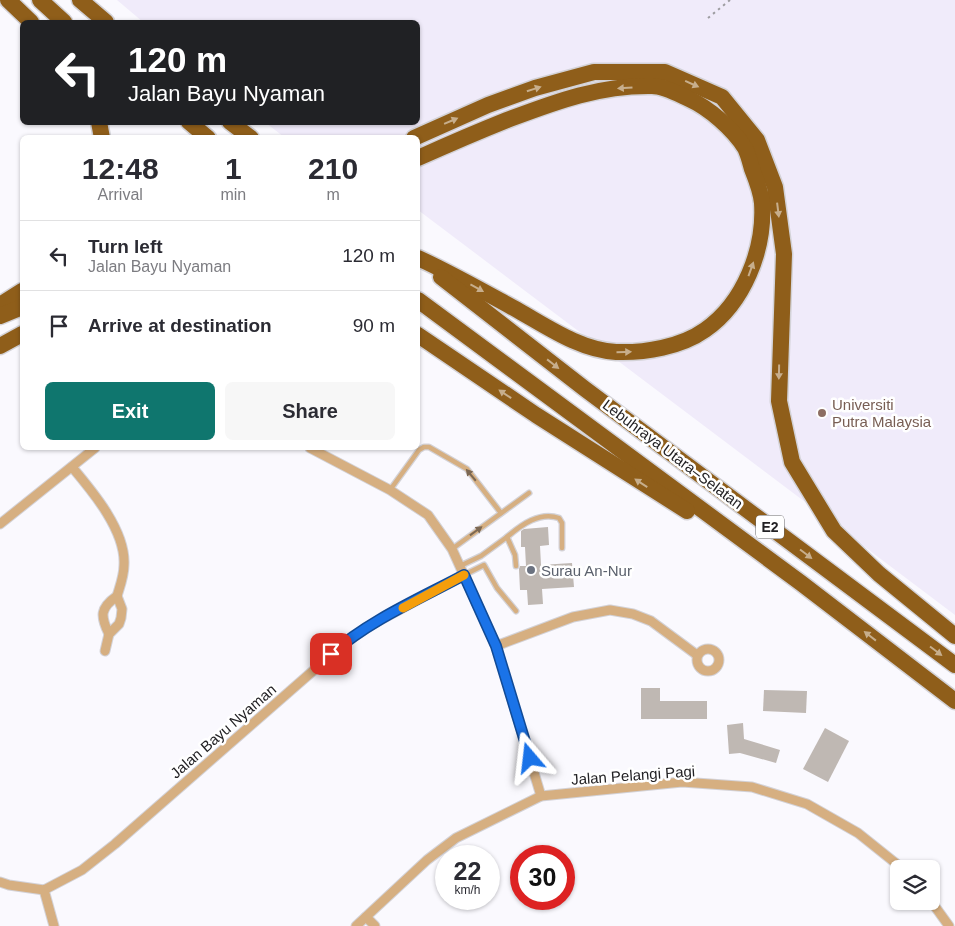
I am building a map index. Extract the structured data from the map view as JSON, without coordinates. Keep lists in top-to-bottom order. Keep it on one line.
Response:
{"streets":{"highway":["Lebuhraya Utara–Selatan","E2"],"street":["Jalan Bayu Nyaman","Jalan Pelangi Pagi"]},"places":["Universiti Putra Malaysia","Surau An-Nur"],"page":{"turn":["120 m","Jalan Bayu Nyaman"],"eta":["12:48","Arrival","1","min","210","m"],"list":[{"name":"Turn left","note":"Jalan Bayu Nyaman","value":"120 m"},{"name":"Arrive at destination","value":"90 m"}],"buttons":["Exit","Share"],"speed":"22 km/h","limit":"30"}}
